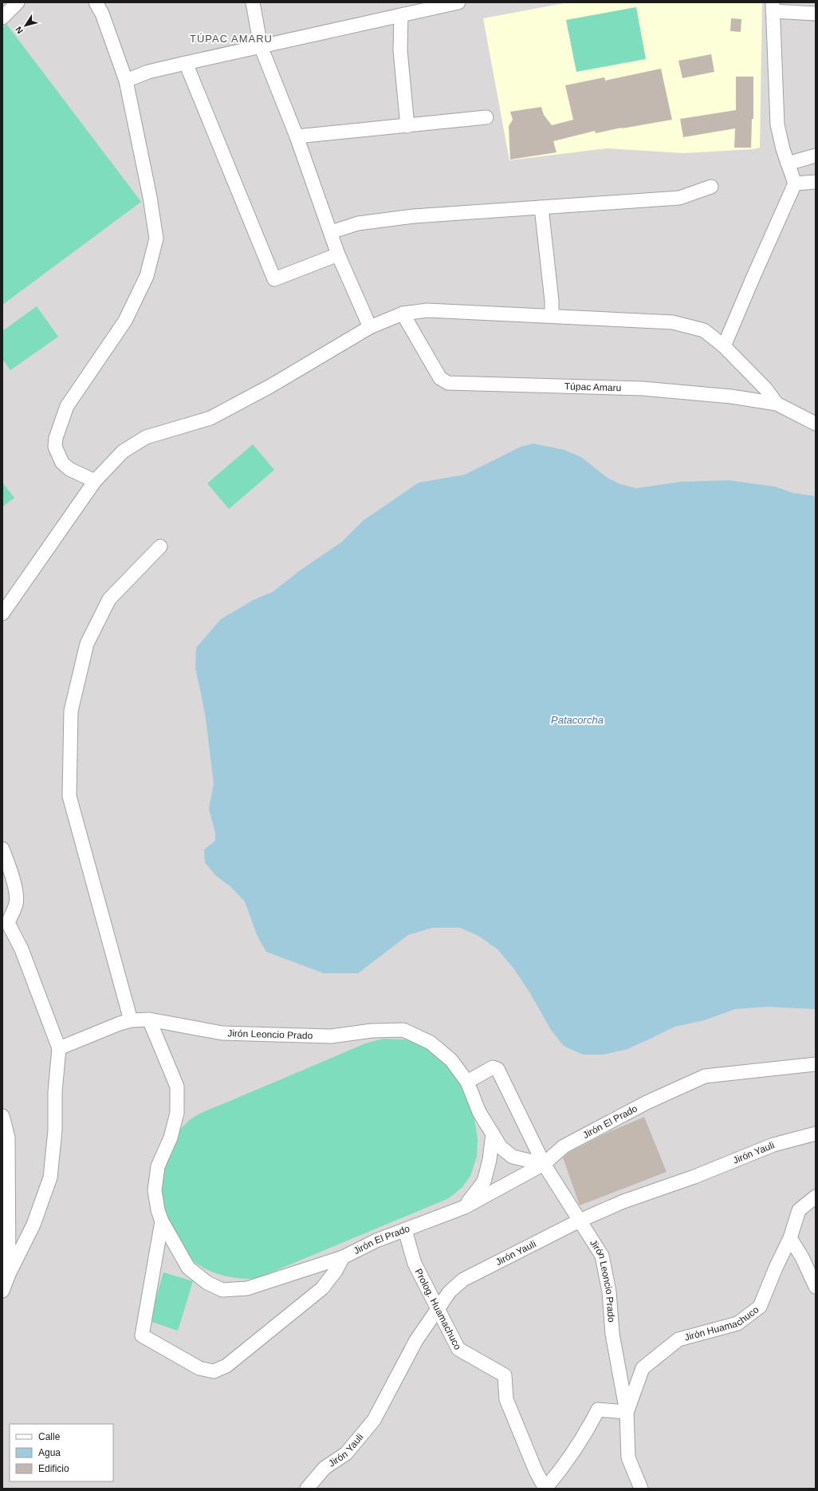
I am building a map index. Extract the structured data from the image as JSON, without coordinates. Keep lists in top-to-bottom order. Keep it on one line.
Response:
{"streets":{"street":["Túpac Amaru","Jirón Leoncio Prado","Jirón El Prado","Jirón Yauli","Prolog. Huamachuco","Jirón Huamachuco"]},"crossings":[["Jirón Leoncio Prado","Jirón El Prado"],["Jirón Leoncio Prado","Jirón Yauli"],["Jirón Leoncio Prado","Jirón Huamachuco"],["Jirón El Prado","Prolog. Huamachuco"],["Jirón Yauli","Prolog. Huamachuco"]],"districts":["TÚPAC AMARU"],"water":["Patacorcha"],"legend":["Calle","Agua","Edificio"],"north":"bottom left"}
